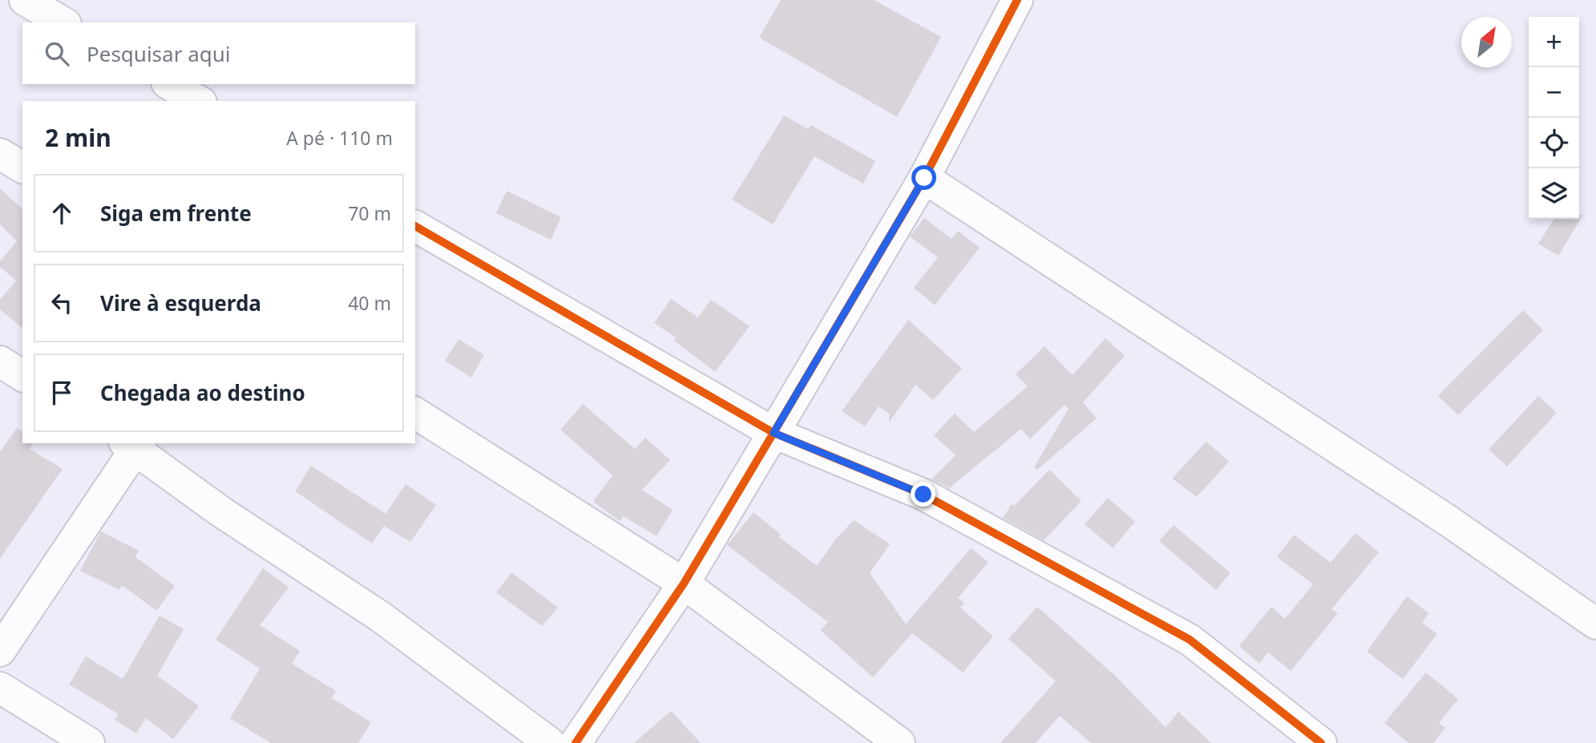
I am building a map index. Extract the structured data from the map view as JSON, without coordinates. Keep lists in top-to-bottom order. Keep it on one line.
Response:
{"north":"top right","page":{"map_buttons":["+","−"],"search":"Pesquisar aqui","heading":["2 min","A pé · 110 m"],"list":[["Siga em frente","70 m"],["Vire à esquerda","40 m"],"Chegada ao destino"]}}
